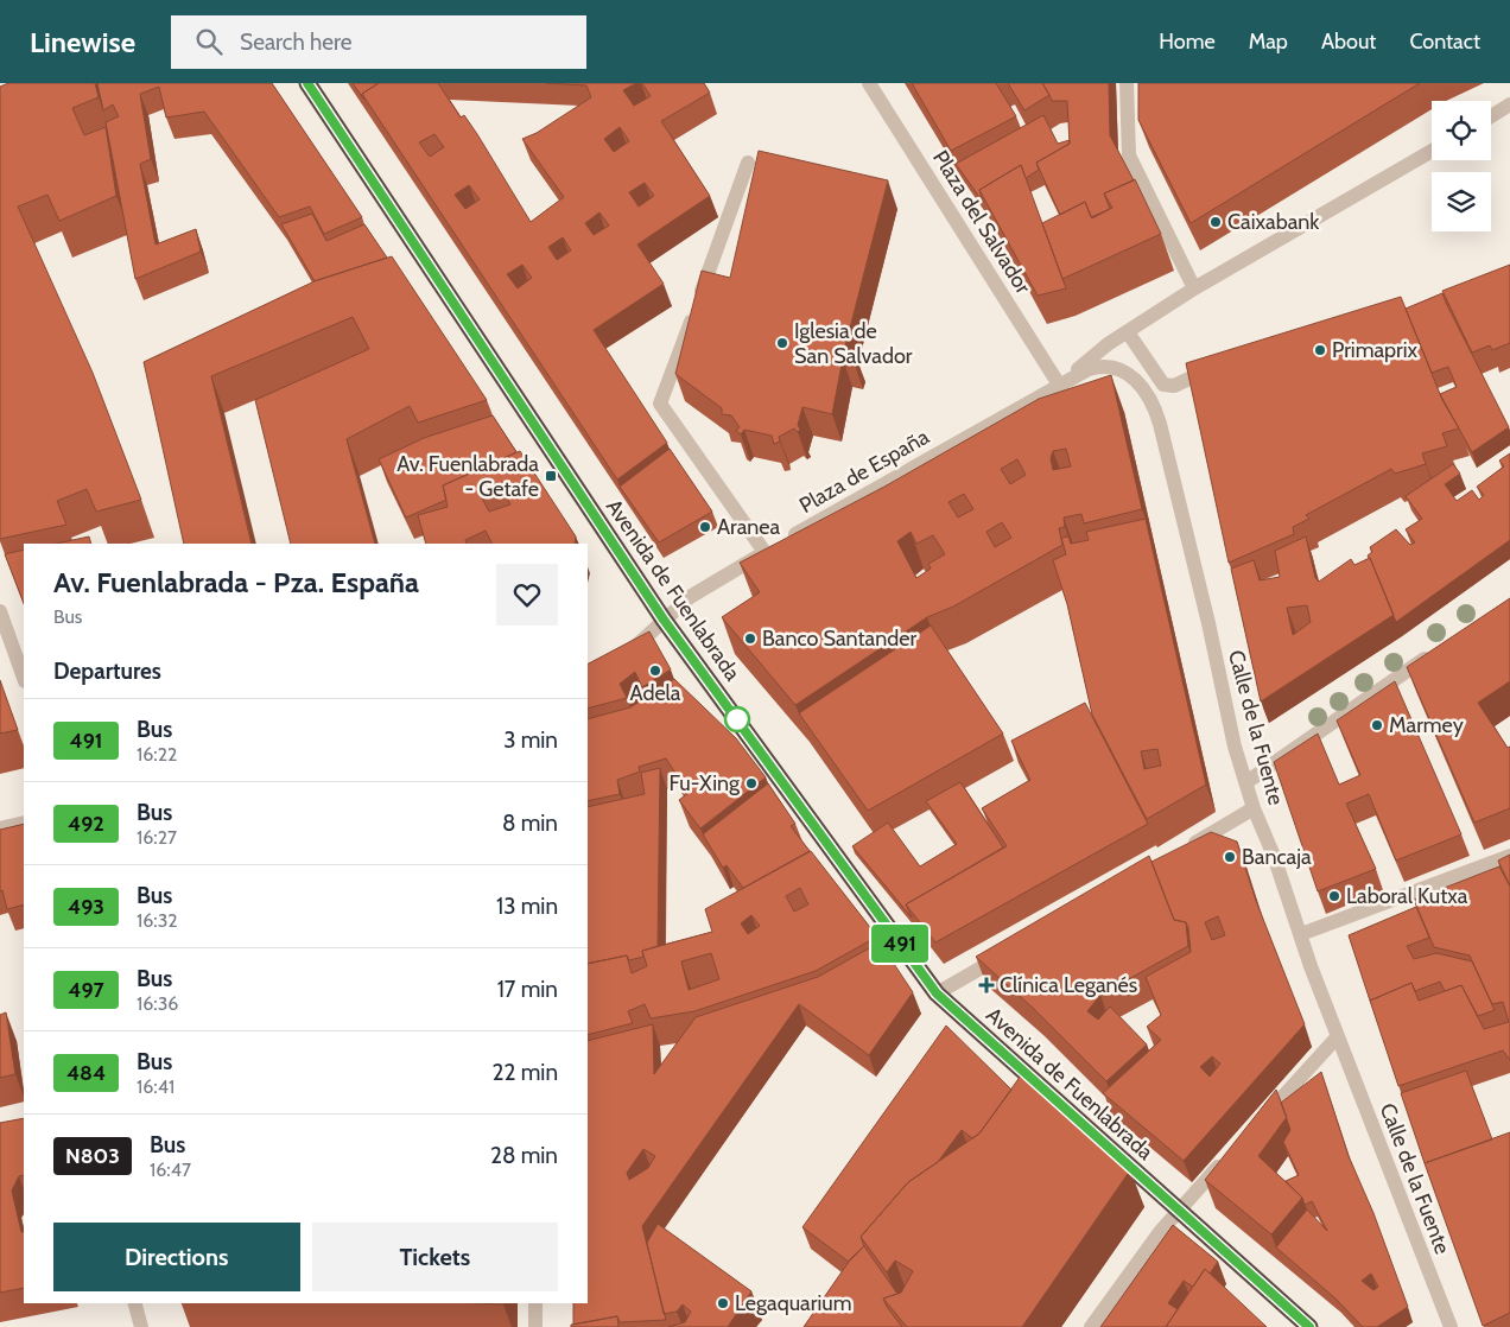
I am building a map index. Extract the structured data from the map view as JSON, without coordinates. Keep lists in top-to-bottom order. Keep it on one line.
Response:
{"streets":{"highway":["Avenida de Fuenlabrada"],"street":["Plaza del Salvador","Plaza de España","Calle de la Fuente"]},"crossings":[["Plaza del Salvador","Plaza de España"],["Plaza del Salvador","Calle de la Fuente"],["Plaza de España","Avenida de Fuenlabrada"],["Plaza de España","Calle de la Fuente"]],"places":{"other":["Caixabank","Iglesia de San Salvador","Primaprix","Aranea","Banco Santander","Adela","Marmey","Fu-Xing","Bancaja","Laboral Kutxa","Legaquarium"],"transit":["Av. Fuenlabrada - Getafe"],"health":["Clínica Leganés"]},"lines":["bus line 491"],"page":{"header":"Linewise","search":"Search here","nav":["Home","Map","About","Contact"],"on_map":"491","heading":[["Av. Fuenlabrada - Pza. España","Bus"],"Departures"],"list":[{"mark":"491","name":"Bus","note":"16:22","value":"3 min"},{"mark":"492","name":"Bus","note":"16:27","value":"8 min"},{"mark":"493","name":"Bus","note":"16:32","value":"13 min"},{"mark":"497","name":"Bus","note":"16:36","value":"17 min"},{"mark":"484","name":"Bus","note":"16:41","value":"22 min"},{"mark":"N803","name":"Bus","note":"16:47","value":"28 min"}],"buttons":["Directions","Tickets"]}}
